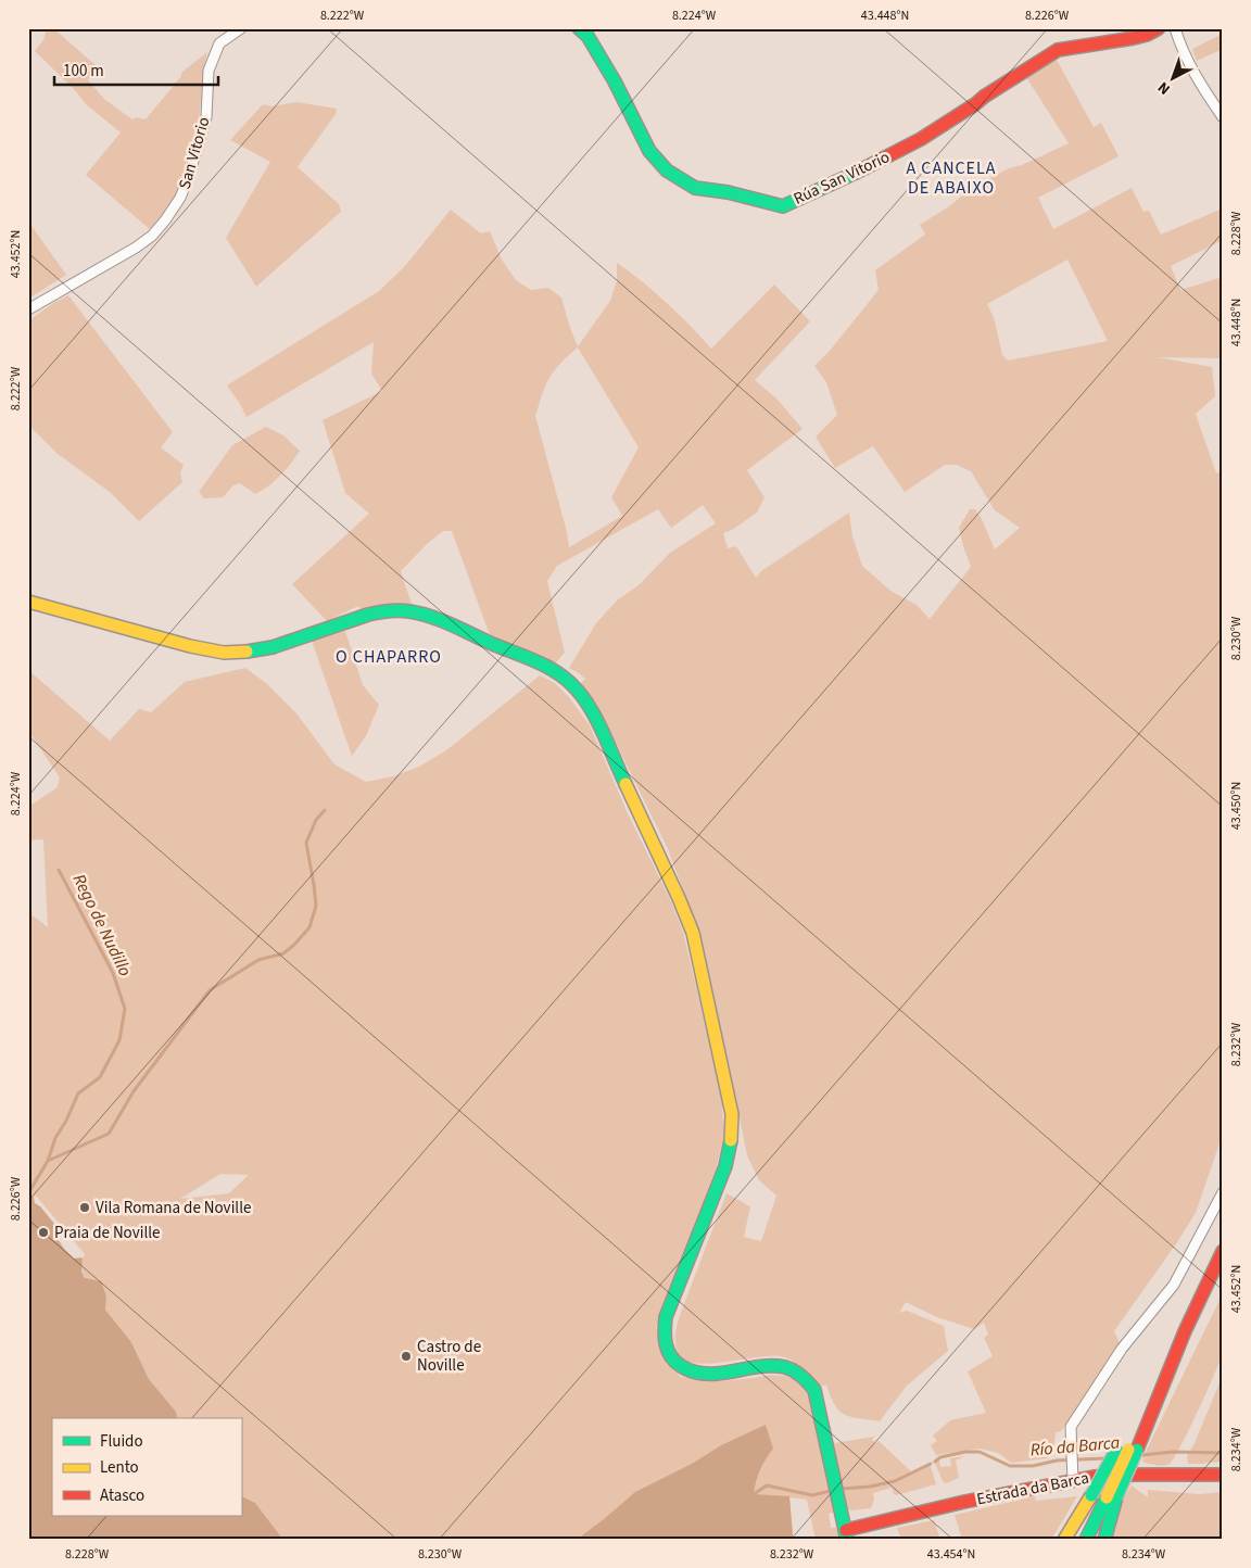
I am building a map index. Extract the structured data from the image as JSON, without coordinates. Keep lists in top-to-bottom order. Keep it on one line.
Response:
{"streets":{"main road":["Rúa San Vitorio","Estrada da Barca"],"street":["San Vitorio"]},"districts":["A CANCELA DE ABAIXO","O CHAPARRO"],"water":["Rego de Nudillo","Río da Barca"],"places":["Vila Romana de Noville","Praia de Noville","Castro de Noville"],"legend":["Fluido","Lento","Atasco"],"scale_bar":"100 m","north":"bottom left","coordinates":["8.222°W","8.224°W","43.448°N","8.226°W","8.228°W","43.452°N","8.230°W","43.450°N","8.232°W","8.234°W","43.454°N"]}
